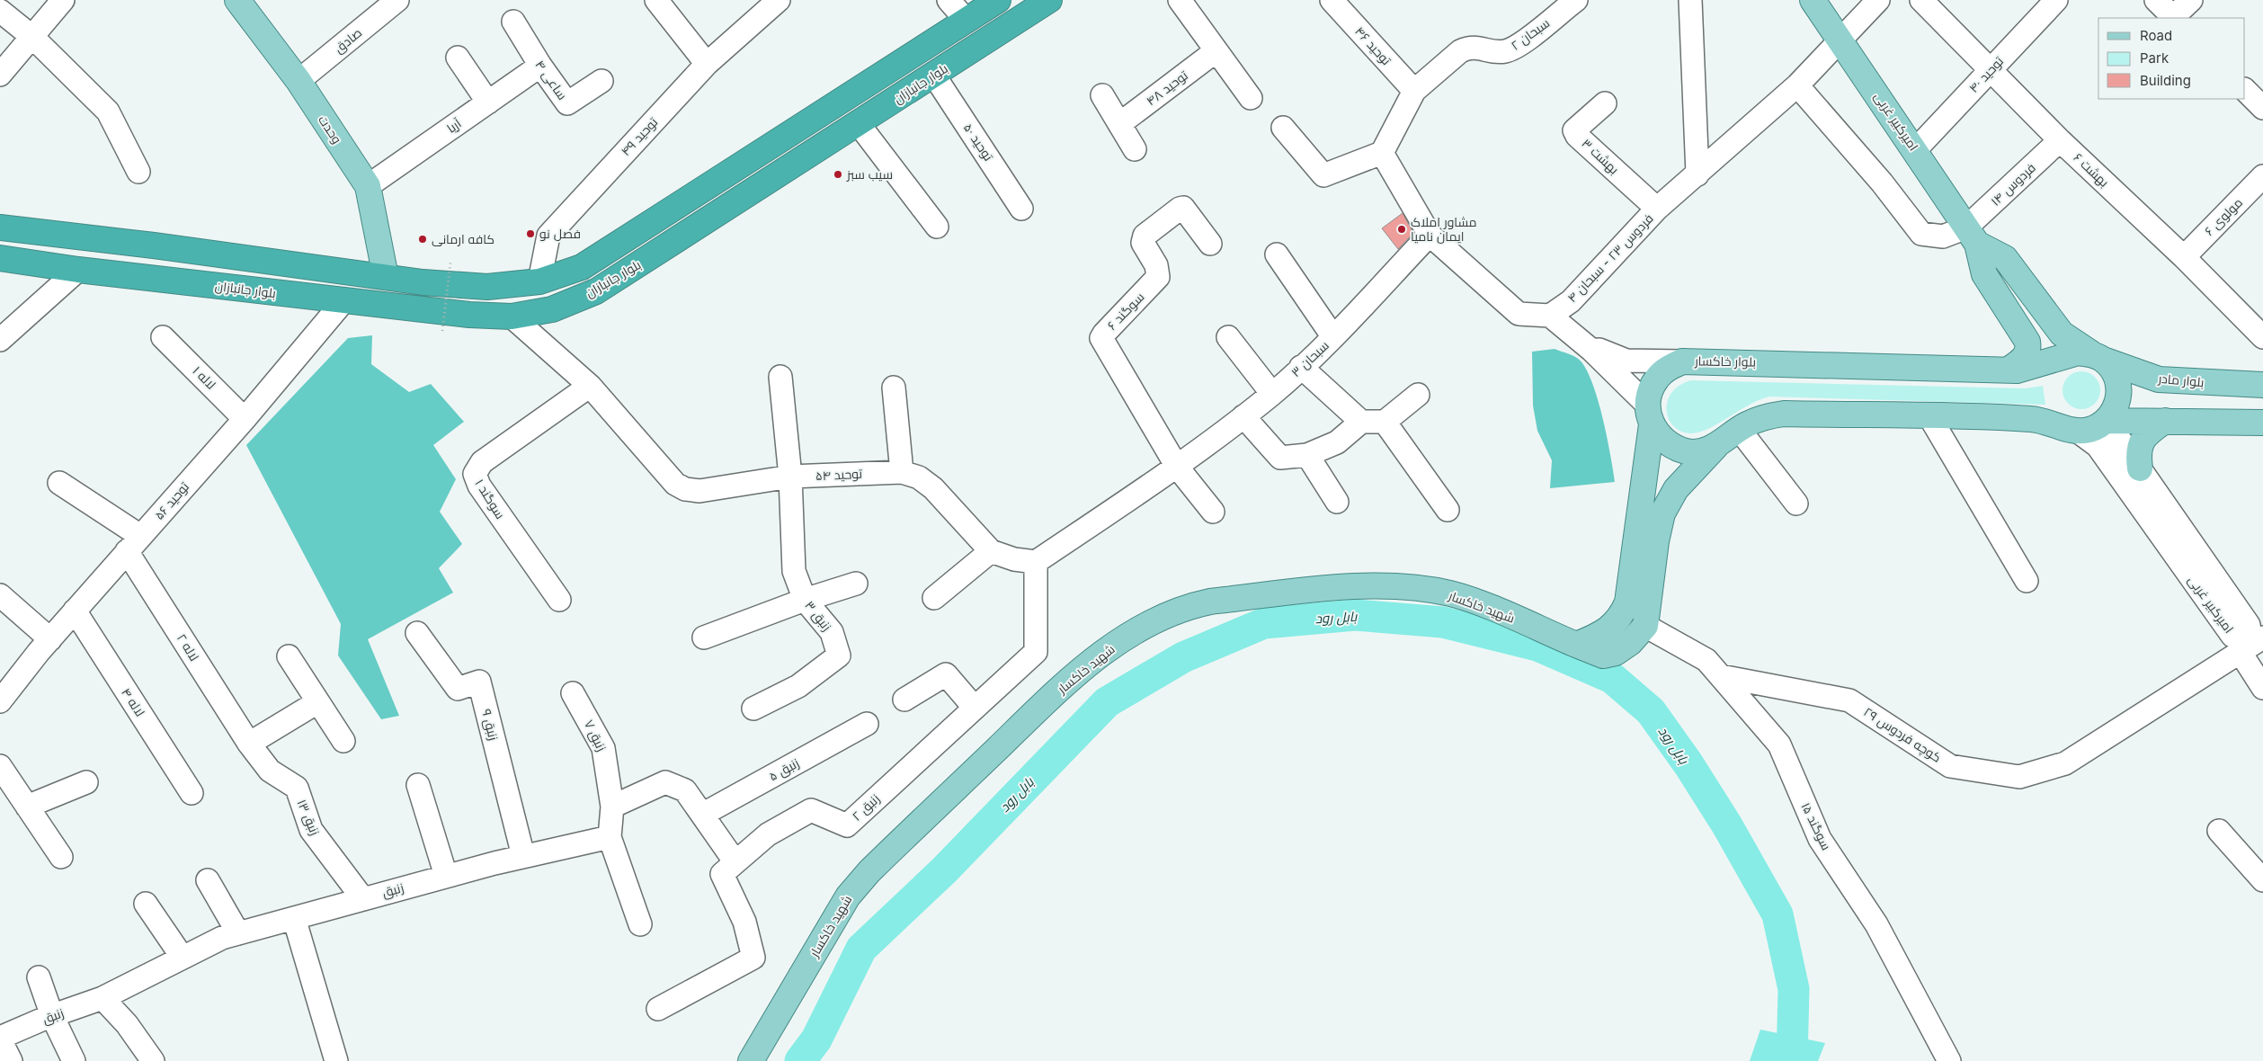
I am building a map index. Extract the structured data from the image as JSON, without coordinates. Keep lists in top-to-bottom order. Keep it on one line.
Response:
{"streets":{"highway":["بلوار جانبازان"],"main road":["امیرکبیر غربی","وحدت","بلوار خاکسار","بلوار مادر","شهید خاکسار"],"street":["سبحان ۲","صادق","توحید ۴۶","توحید ۴۰","ساعی ۴","توحید ۴۸","آریا","توحید ۴۹","توحید ۵۰","بهشت ۳","بهشت ۶","فردوس ۱۴","مولوی ۶","فردوس ۲۳ - سبحان ۴","سوگند ۶","سبحان ۳","لاله ۱","توحید ۵۴","سوگند ۱","توحید ۵۶","زنبق ۳","لاله ۲","لاله ۴","زنبق ۹","کوچه فردوس ۲۹","زنبق ۷","زنبق ۵","زنبق ۲","زنبق ۱۳","سوگند ۱۵","زنبق"]},"crossings":[["سبحان ۲","توحید ۴۶"],["صادق","وحدت"],["توحید ۴۰","امیرکبیر غربی"],["توحید ۴۰","بهشت ۶"],["ساعی ۴","آریا"],["بلوار جانبازان","وحدت"],["بلوار جانبازان","توحید ۴۹"],["بلوار جانبازان","توحید ۵۰"],["بلوار جانبازان","توحید ۵۴"],["بلوار جانبازان","توحید ۵۶"],["امیرکبیر غربی","فردوس ۱۴"],["امیرکبیر غربی","فردوس ۲۳ - سبحان ۴"],["امیرکبیر غربی","بلوار خاکسار"],["امیرکبیر غربی","بلوار مادر"],["امیرکبیر غربی","کوچه فردوس ۲۹"],["آریا","وحدت"],["بهشت ۳","فردوس ۲۳ - سبحان ۴"],["بهشت ۶","فردوس ۱۴"],["بهشت ۶","مولوی ۶"],["سوگند ۶","سبحان ۳"],["بلوار خاکسار","بلوار مادر"],["بلوار خاکسار","شهید خاکسار"],["لاله ۱","توحید ۵۶"],["توحید ۵۴","سوگند ۱"],["توحید ۵۴","زنبق ۳"],["توحید ۵۴","زنبق ۲"],["توحید ۵۶","لاله ۲"],["توحید ۵۶","لاله ۴"],["شهید خاکسار","سوگند ۱۵"],["لاله ۲","زنبق ۱۳"],["زنبق ۹","زنبق"],["کوچه فردوس ۲۹","سوگند ۱۵"],["زنبق ۱۳","زنبق"]],"water":["بابل رود"],"places":["سیب سبز","مشاور املاک ایمان نامیا","فصل نو","کافه ارمانی"],"legend":["Road","Park","Building"]}
